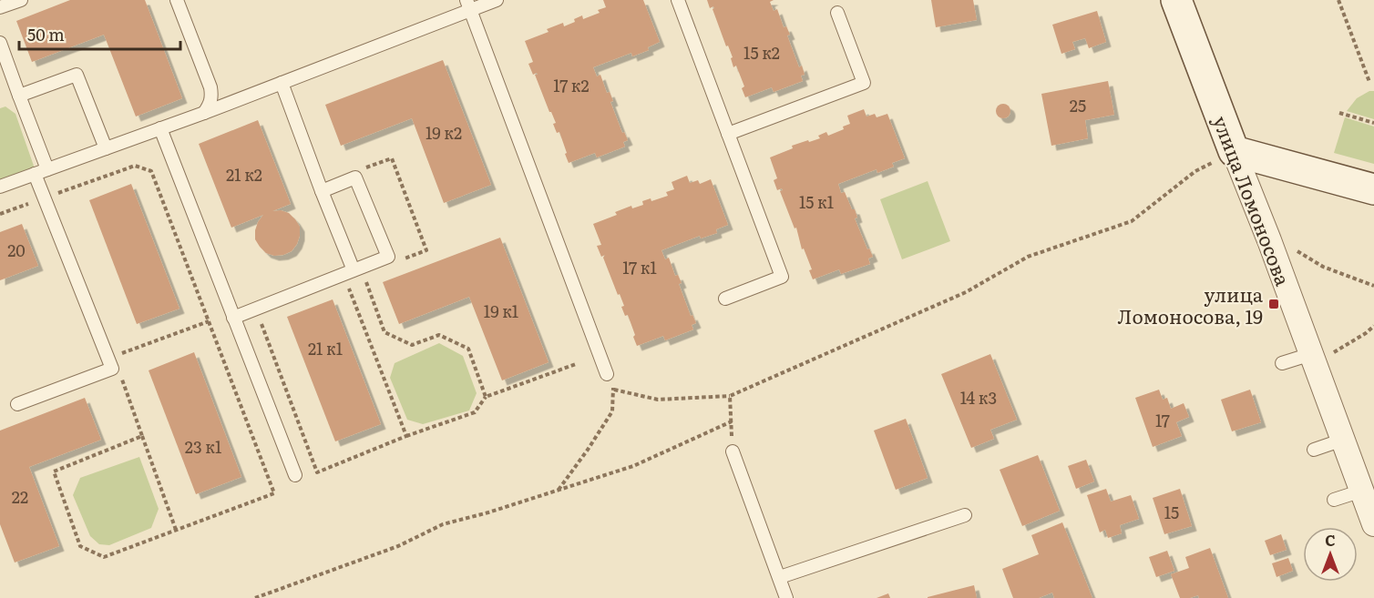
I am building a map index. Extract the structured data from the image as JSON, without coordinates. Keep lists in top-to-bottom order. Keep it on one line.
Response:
{"streets":{"street":["улица Ломоносова"]},"places":{"transit":["улица Ломоносова, 19"]},"house_numbers":["15 к2","17 к2","25","19 к2","21 к2","15 к1","20","17 к1","19 к1","21 к1","14 к3","17","23 к1","22","15"],"scale_bar":"50 m","north":"top"}
